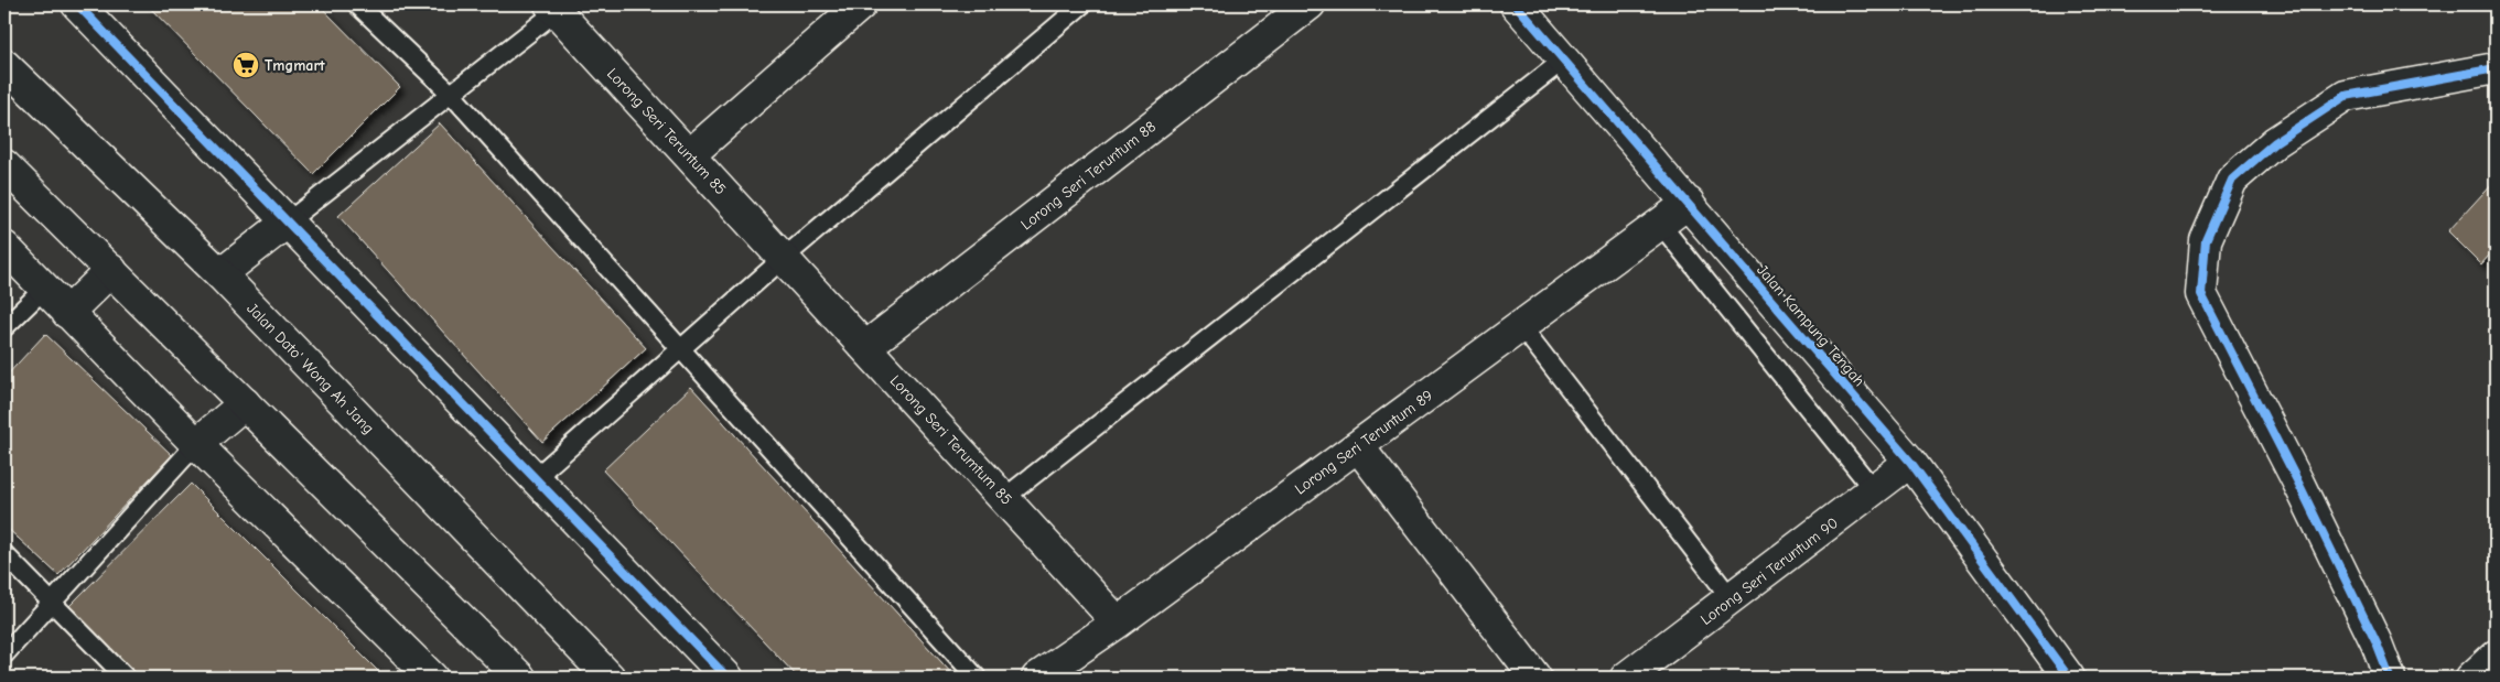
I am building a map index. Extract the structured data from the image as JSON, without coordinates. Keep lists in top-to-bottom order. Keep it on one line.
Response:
{"streets":{"street":["Lorong Seri Teruntum 85","Lorong Seri Teruntum 88","Jalan Kampung Tengah","Jalan Dato' Wong Ah Jang","Lorong Seri Terumtum 85","Lorong Seri Teruntum 89","Lorong Seri Teruntum 90"]},"crossings":[["Lorong Seri Teruntum 85","Lorong Seri Terumtum 85"],["Lorong Seri Teruntum 88","Lorong Seri Terumtum 85"],["Jalan Kampung Tengah","Lorong Seri Teruntum 89"],["Jalan Kampung Tengah","Lorong Seri Teruntum 90"],["Lorong Seri Terumtum 85","Lorong Seri Teruntum 89"]],"places":{"supermarket":["Tmgmart"]}}
